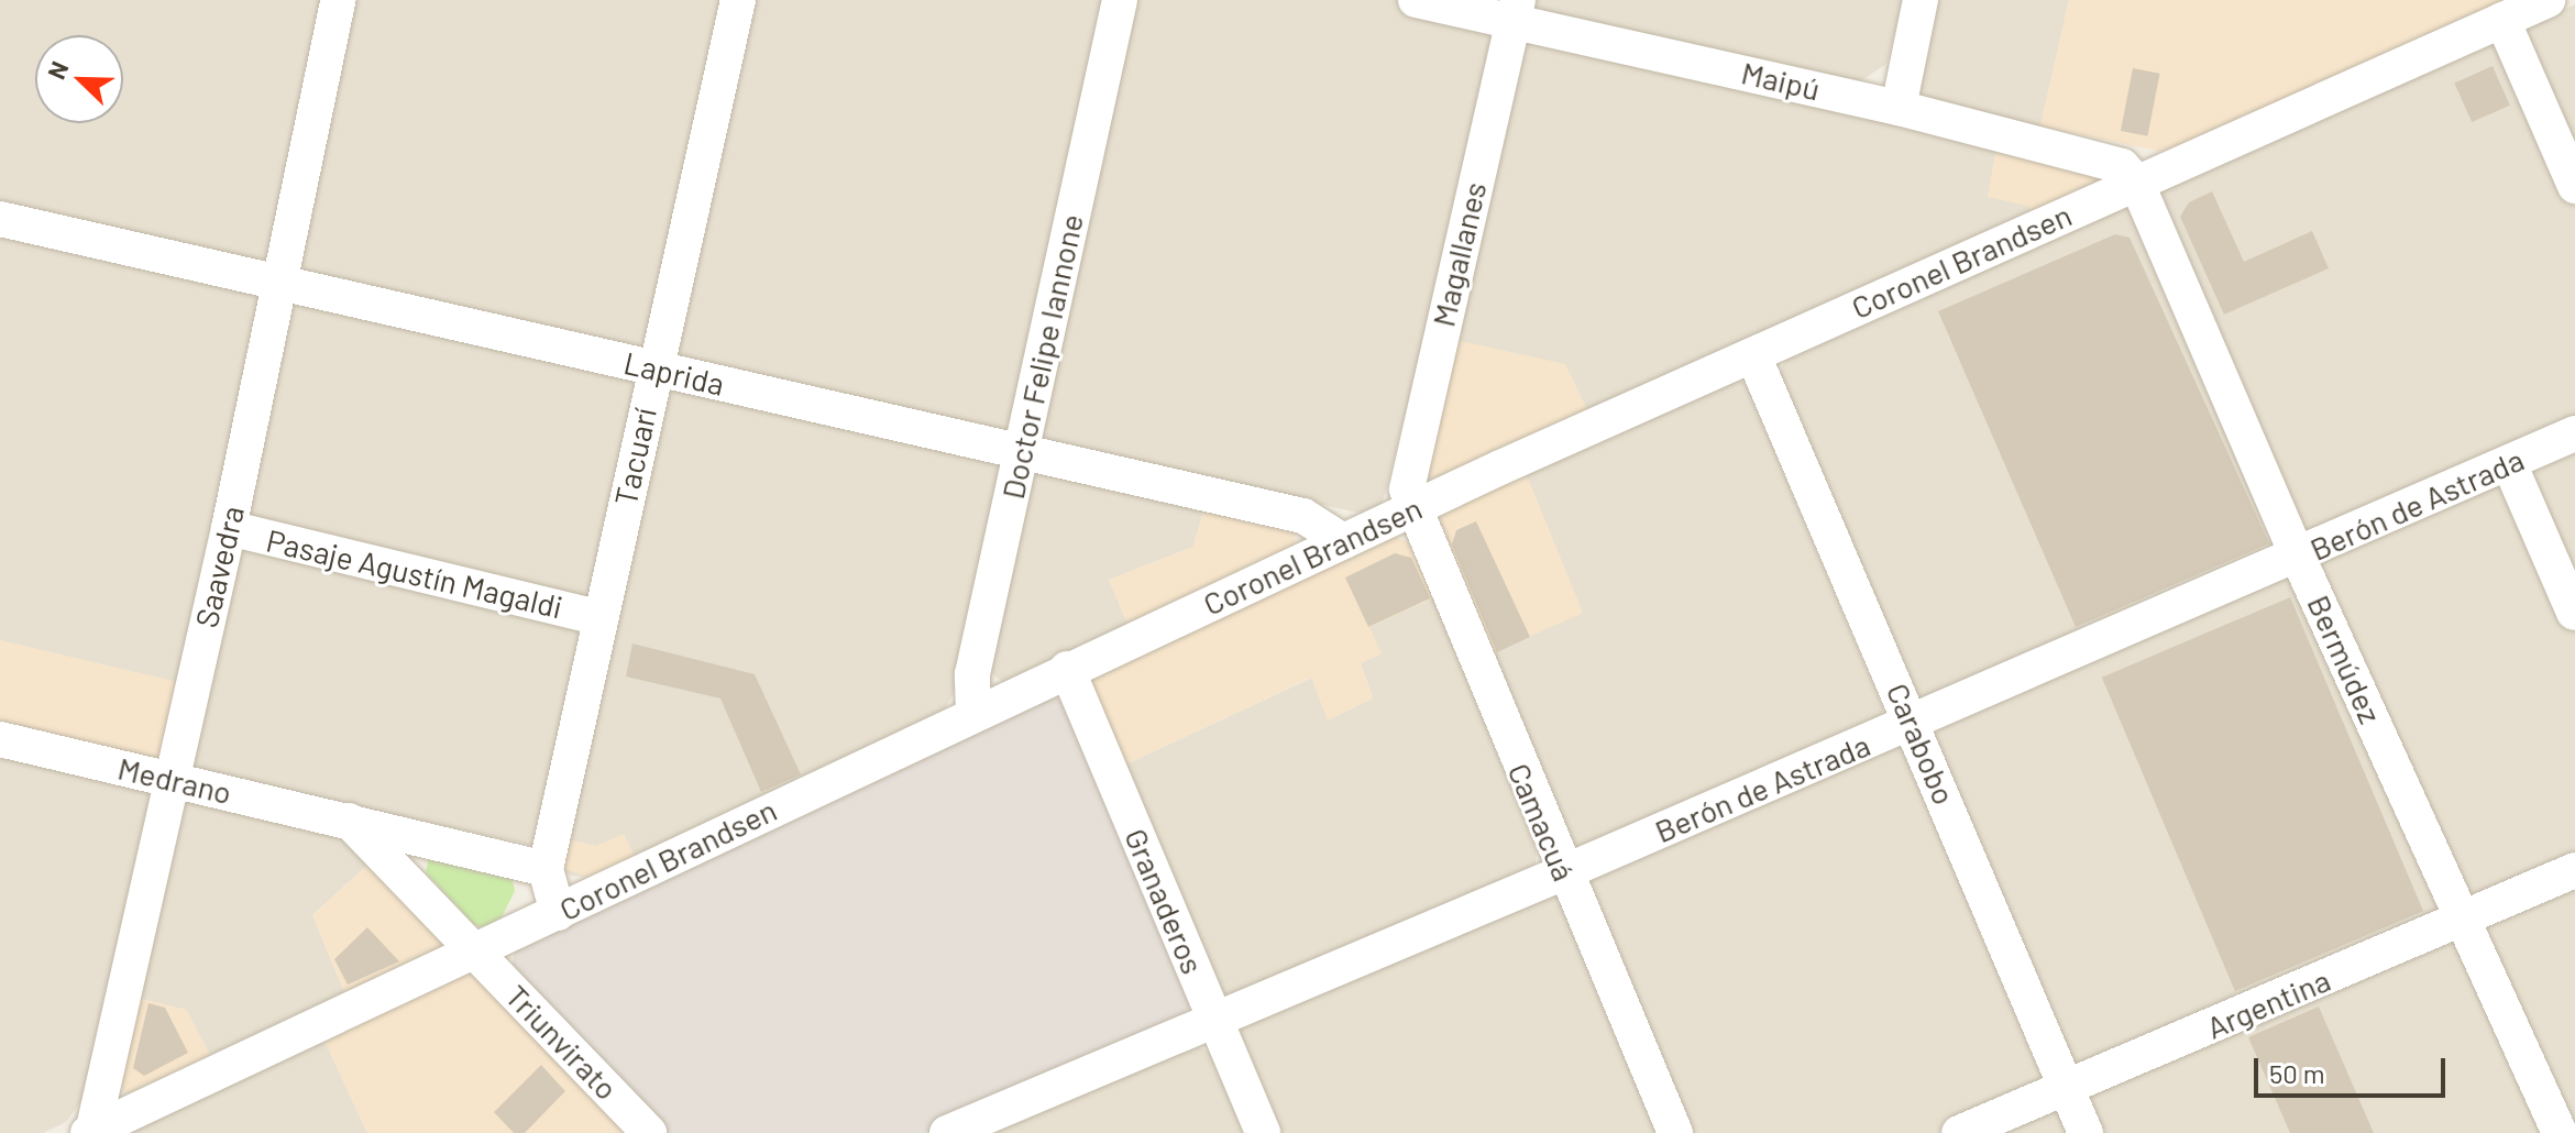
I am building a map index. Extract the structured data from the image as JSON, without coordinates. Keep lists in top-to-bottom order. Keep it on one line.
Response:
{"streets":{"street":["Maipú","Magallanes","Coronel Brandsen","Doctor Felipe Iannone","Laprida","Tacuarí","Berón de Astrada","Saavedra","Pasaje Agustín Magaldi","Bermúdez","Carabobo","Medrano","Camacuá","Granaderos","Argentina","Triunvirato"]},"crossings":[["Maipú","Magallanes"],["Maipú","Coronel Brandsen"],["Maipú","Bermúdez"],["Magallanes","Coronel Brandsen"],["Magallanes","Camacuá"],["Coronel Brandsen","Doctor Felipe Iannone"],["Coronel Brandsen","Laprida"],["Coronel Brandsen","Tacuarí"],["Coronel Brandsen","Saavedra"],["Coronel Brandsen","Bermúdez"],["Coronel Brandsen","Carabobo"],["Coronel Brandsen","Camacuá"],["Coronel Brandsen","Granaderos"],["Coronel Brandsen","Triunvirato"],["Doctor Felipe Iannone","Laprida"],["Laprida","Tacuarí"],["Laprida","Saavedra"],["Tacuarí","Pasaje Agustín Magaldi"],["Tacuarí","Medrano"],["Berón de Astrada","Bermúdez"],["Berón de Astrada","Carabobo"],["Berón de Astrada","Camacuá"],["Berón de Astrada","Granaderos"],["Saavedra","Pasaje Agustín Magaldi"],["Saavedra","Medrano"],["Bermúdez","Argentina"],["Carabobo","Argentina"]],"scale_bar":"50 m","north":"top left"}
